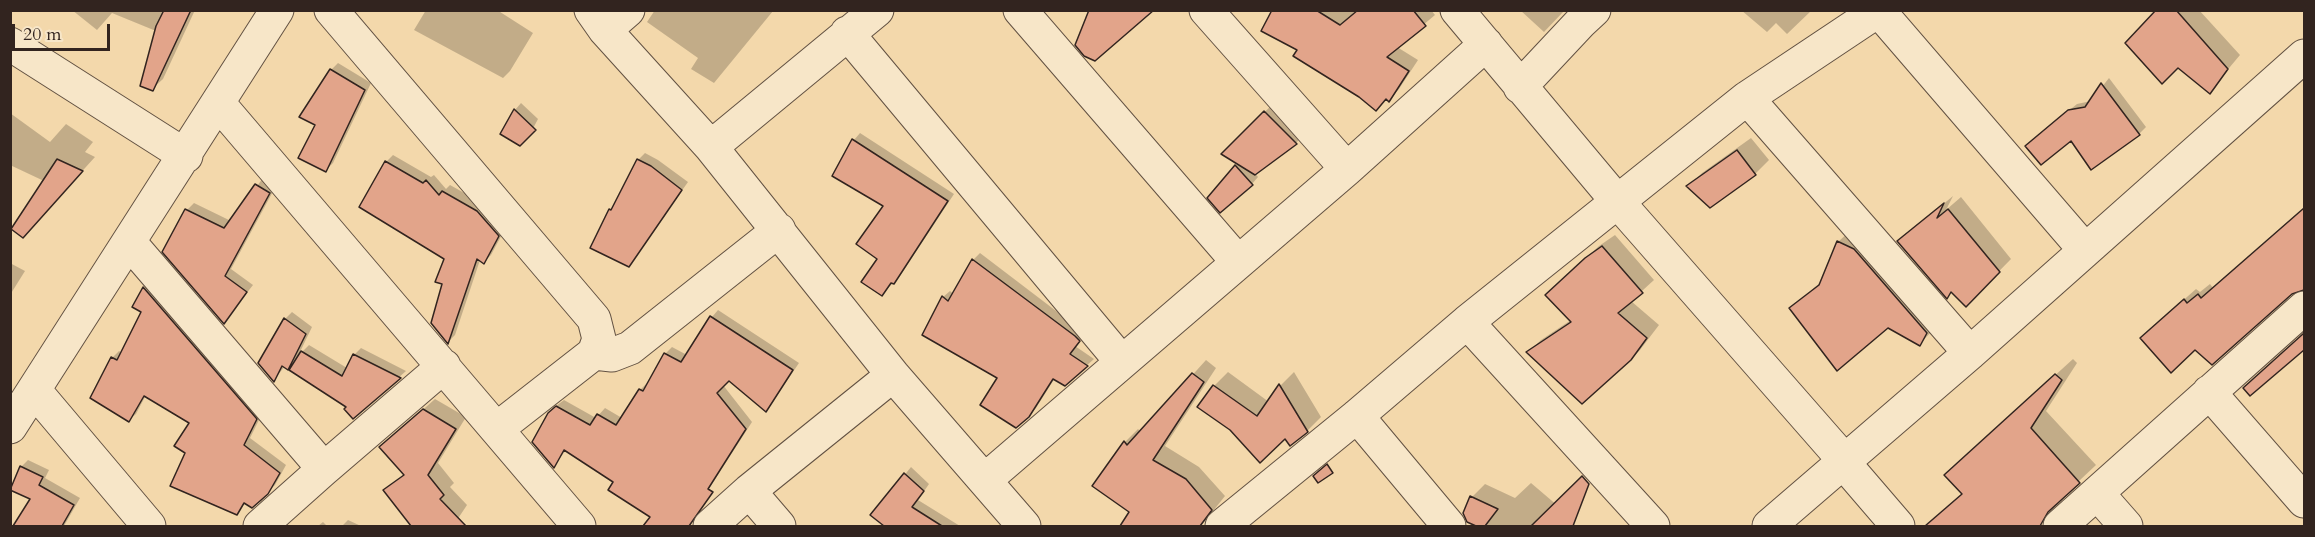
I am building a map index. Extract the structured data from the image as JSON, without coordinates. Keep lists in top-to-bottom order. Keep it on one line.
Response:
{"scale_bar":"20 m"}
